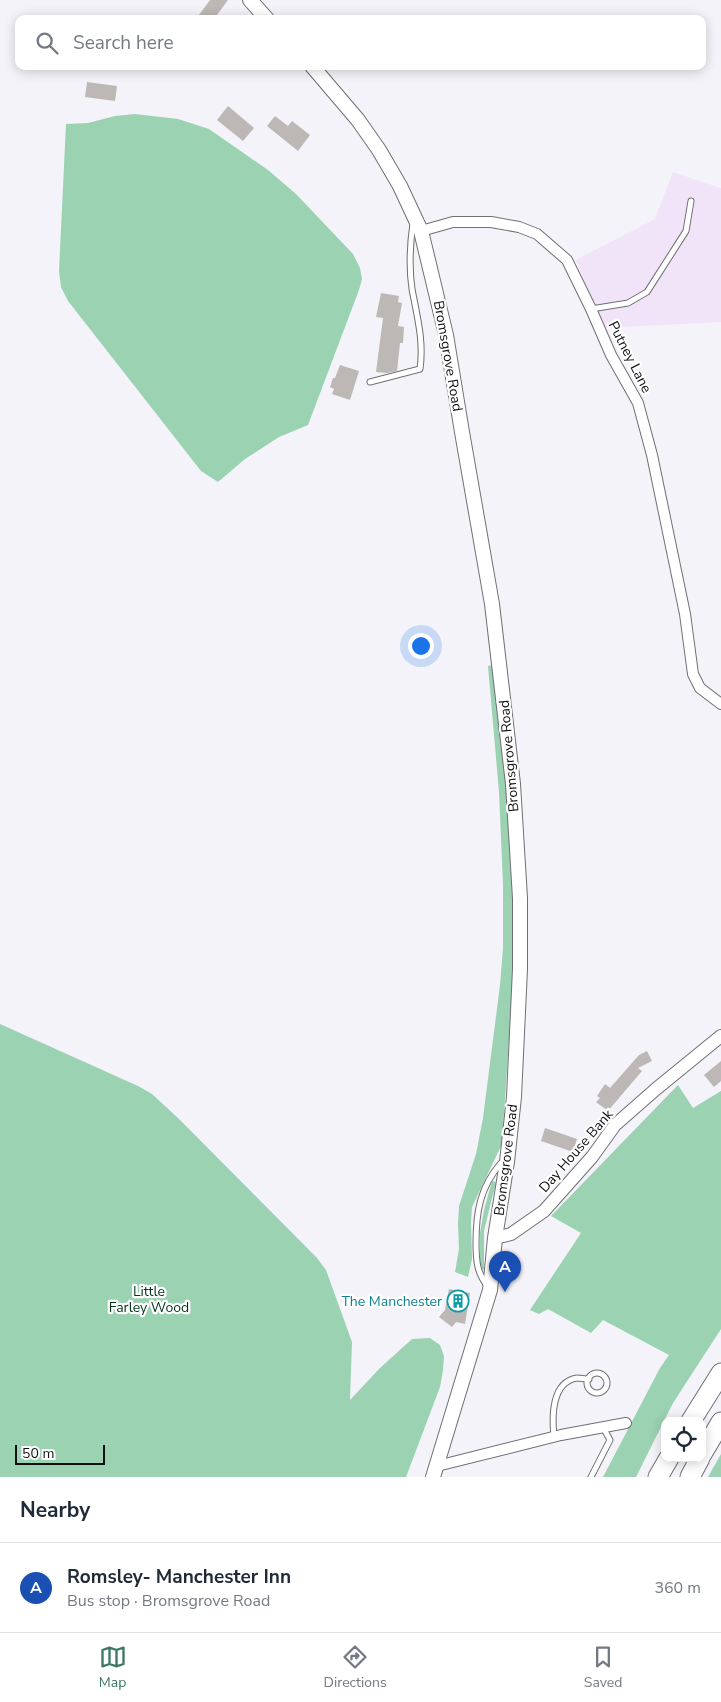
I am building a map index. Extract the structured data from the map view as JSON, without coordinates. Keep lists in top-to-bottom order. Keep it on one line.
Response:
{"streets":{"main road":["Bromsgrove Road"],"street":["Putney Lane","Day House Bank"]},"crossings":[["Bromsgrove Road","Putney Lane"],["Bromsgrove Road","Day House Bank"]],"parks":["Little Farley Wood"],"places":{"building":["The Manchester"]},"scale_bar":"50 m","page":{"search":"Search here","pins":"A","scale":"50 m","heading":"Nearby","list":[{"mark":"A","name":"Romsley- Manchester Inn","note":"Bus stop · Bromsgrove Road","value":"360 m"}],"nav":["Map","Directions","Saved"]}}
